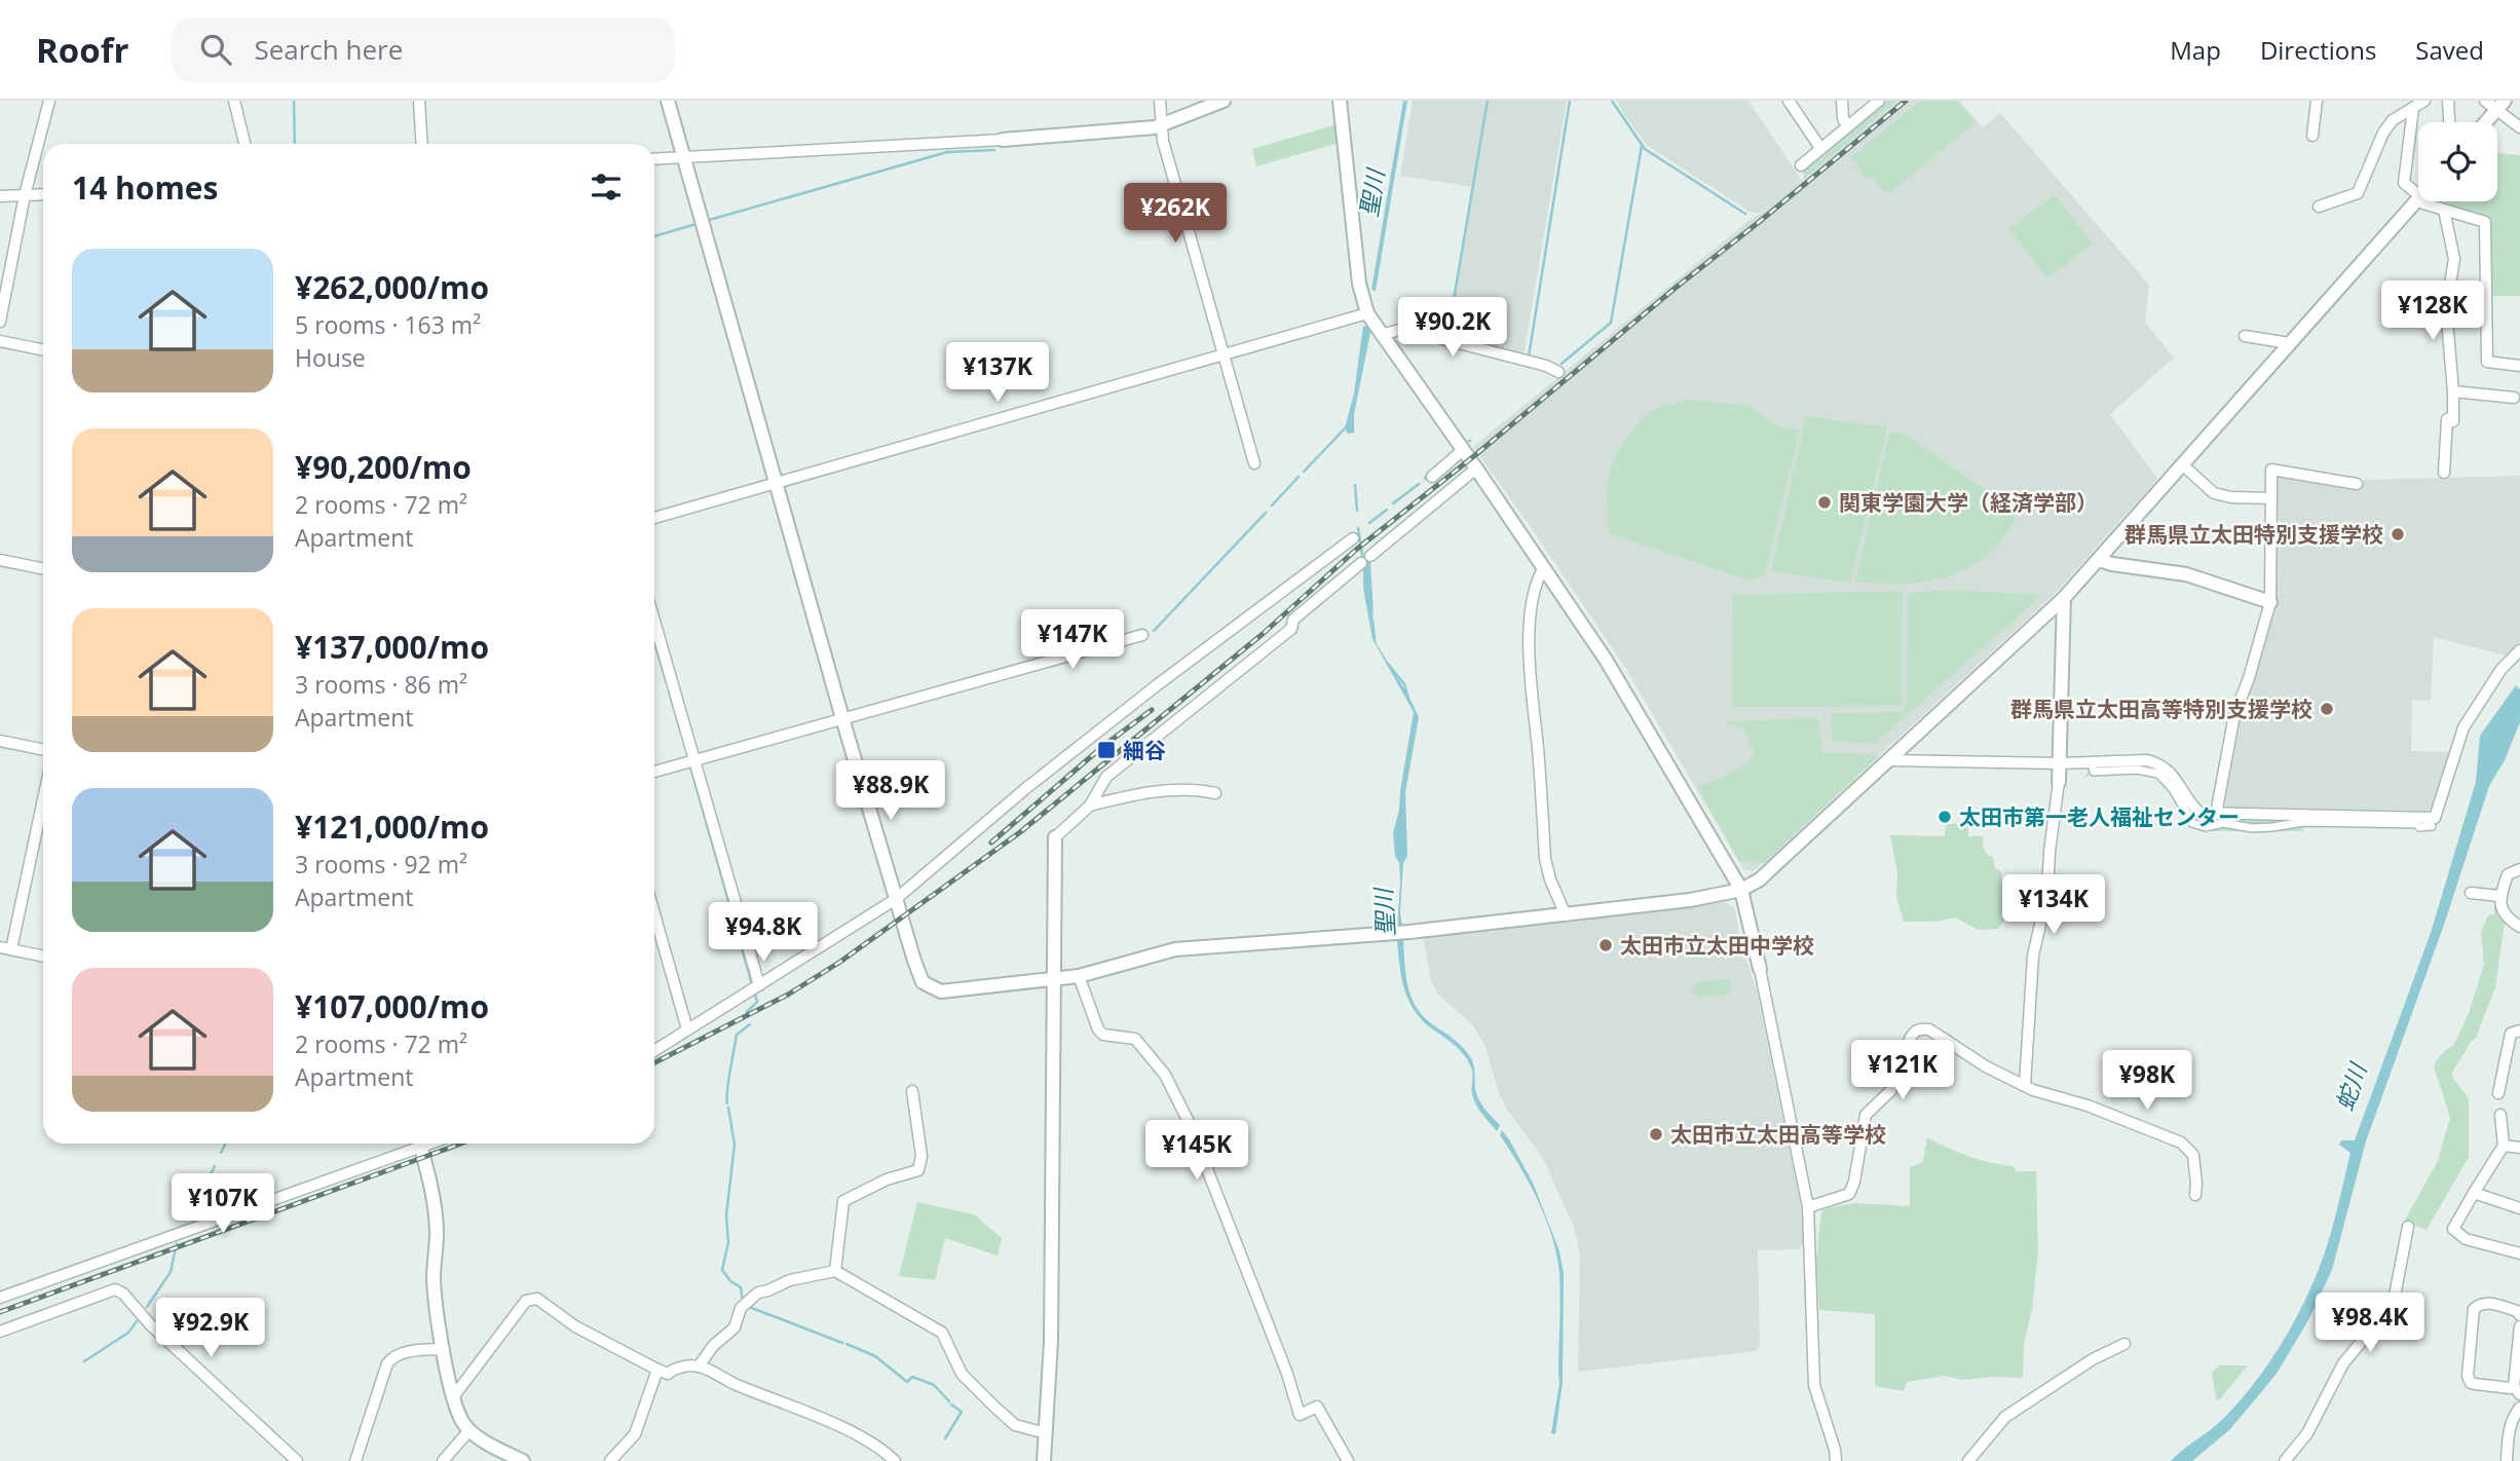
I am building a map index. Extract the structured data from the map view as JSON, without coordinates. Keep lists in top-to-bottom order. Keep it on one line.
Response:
{"water":["聖川","蛇川"],"places":{"other":["関東学園大学（経済学部）","群馬県立太田特別支援学校","群馬県立太田高等特別支援学校","太田市第一老人福祉センター","太田市立太田中学校","太田市立太田高等学校"],"transit":["細谷"]},"page":{"header":"Roofr","search":"Search here","nav":["Map","Directions","Saved"],"heading":"14 homes","price":["¥262K","¥128K","¥90.2K","¥137K","¥147K","¥88.9K","¥134K","¥94.8K","¥121K","¥98K","¥145K","¥107K","¥98.4K","¥92.9K"],"list":[{"name":"¥262,000/mo","note":"5 rooms · 163 m² · House"},{"name":"¥90,200/mo","note":"2 rooms · 72 m² · Apartment"},{"name":"¥137,000/mo","note":"3 rooms · 86 m² · Apartment"},{"name":"¥121,000/mo","note":"3 rooms · 92 m² · Apartment"},{"name":"¥107,000/mo","note":"2 rooms · 72 m² · Apartment"}]}}
